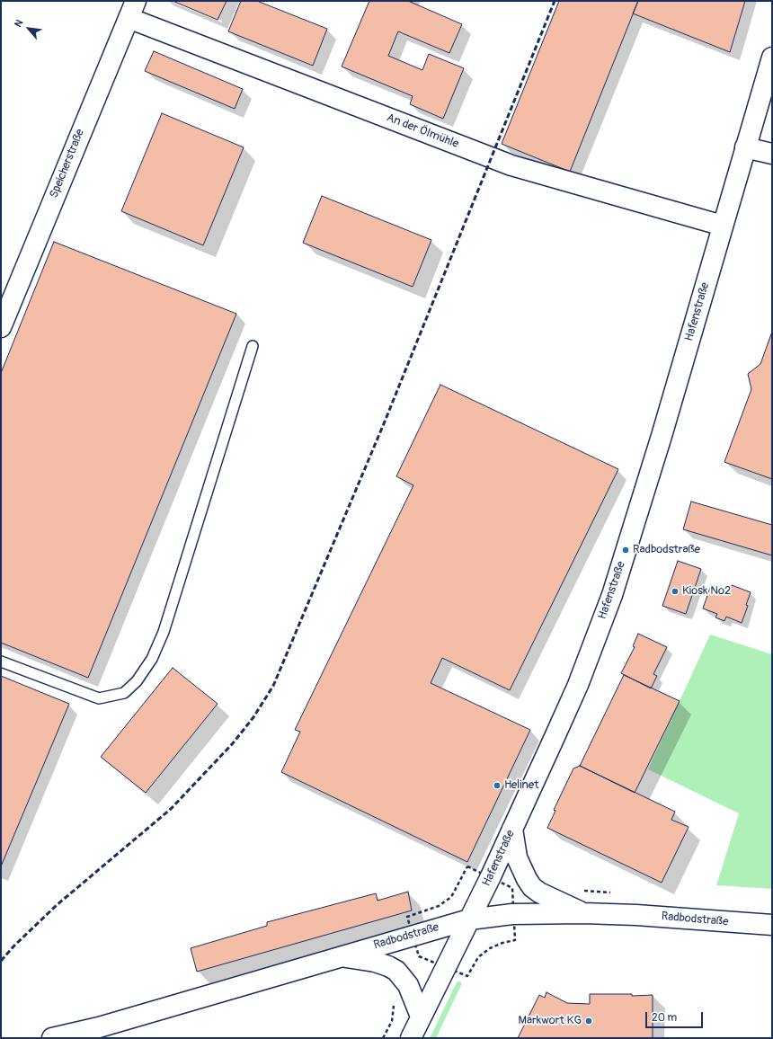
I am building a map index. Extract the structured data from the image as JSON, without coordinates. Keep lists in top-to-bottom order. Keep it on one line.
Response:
{"streets":{"street":["An der Ölmühle","Speicherstraße","Hafenstraße","Radbodstraße"]},"crossings":[["An der Ölmühle","Speicherstraße"],["An der Ölmühle","Hafenstraße"],["Hafenstraße","Radbodstraße"]],"places":["Radbodstraße","Kiosk No2","Helinet","Markwort KG"],"scale_bar":"20 m","north":"top left"}
